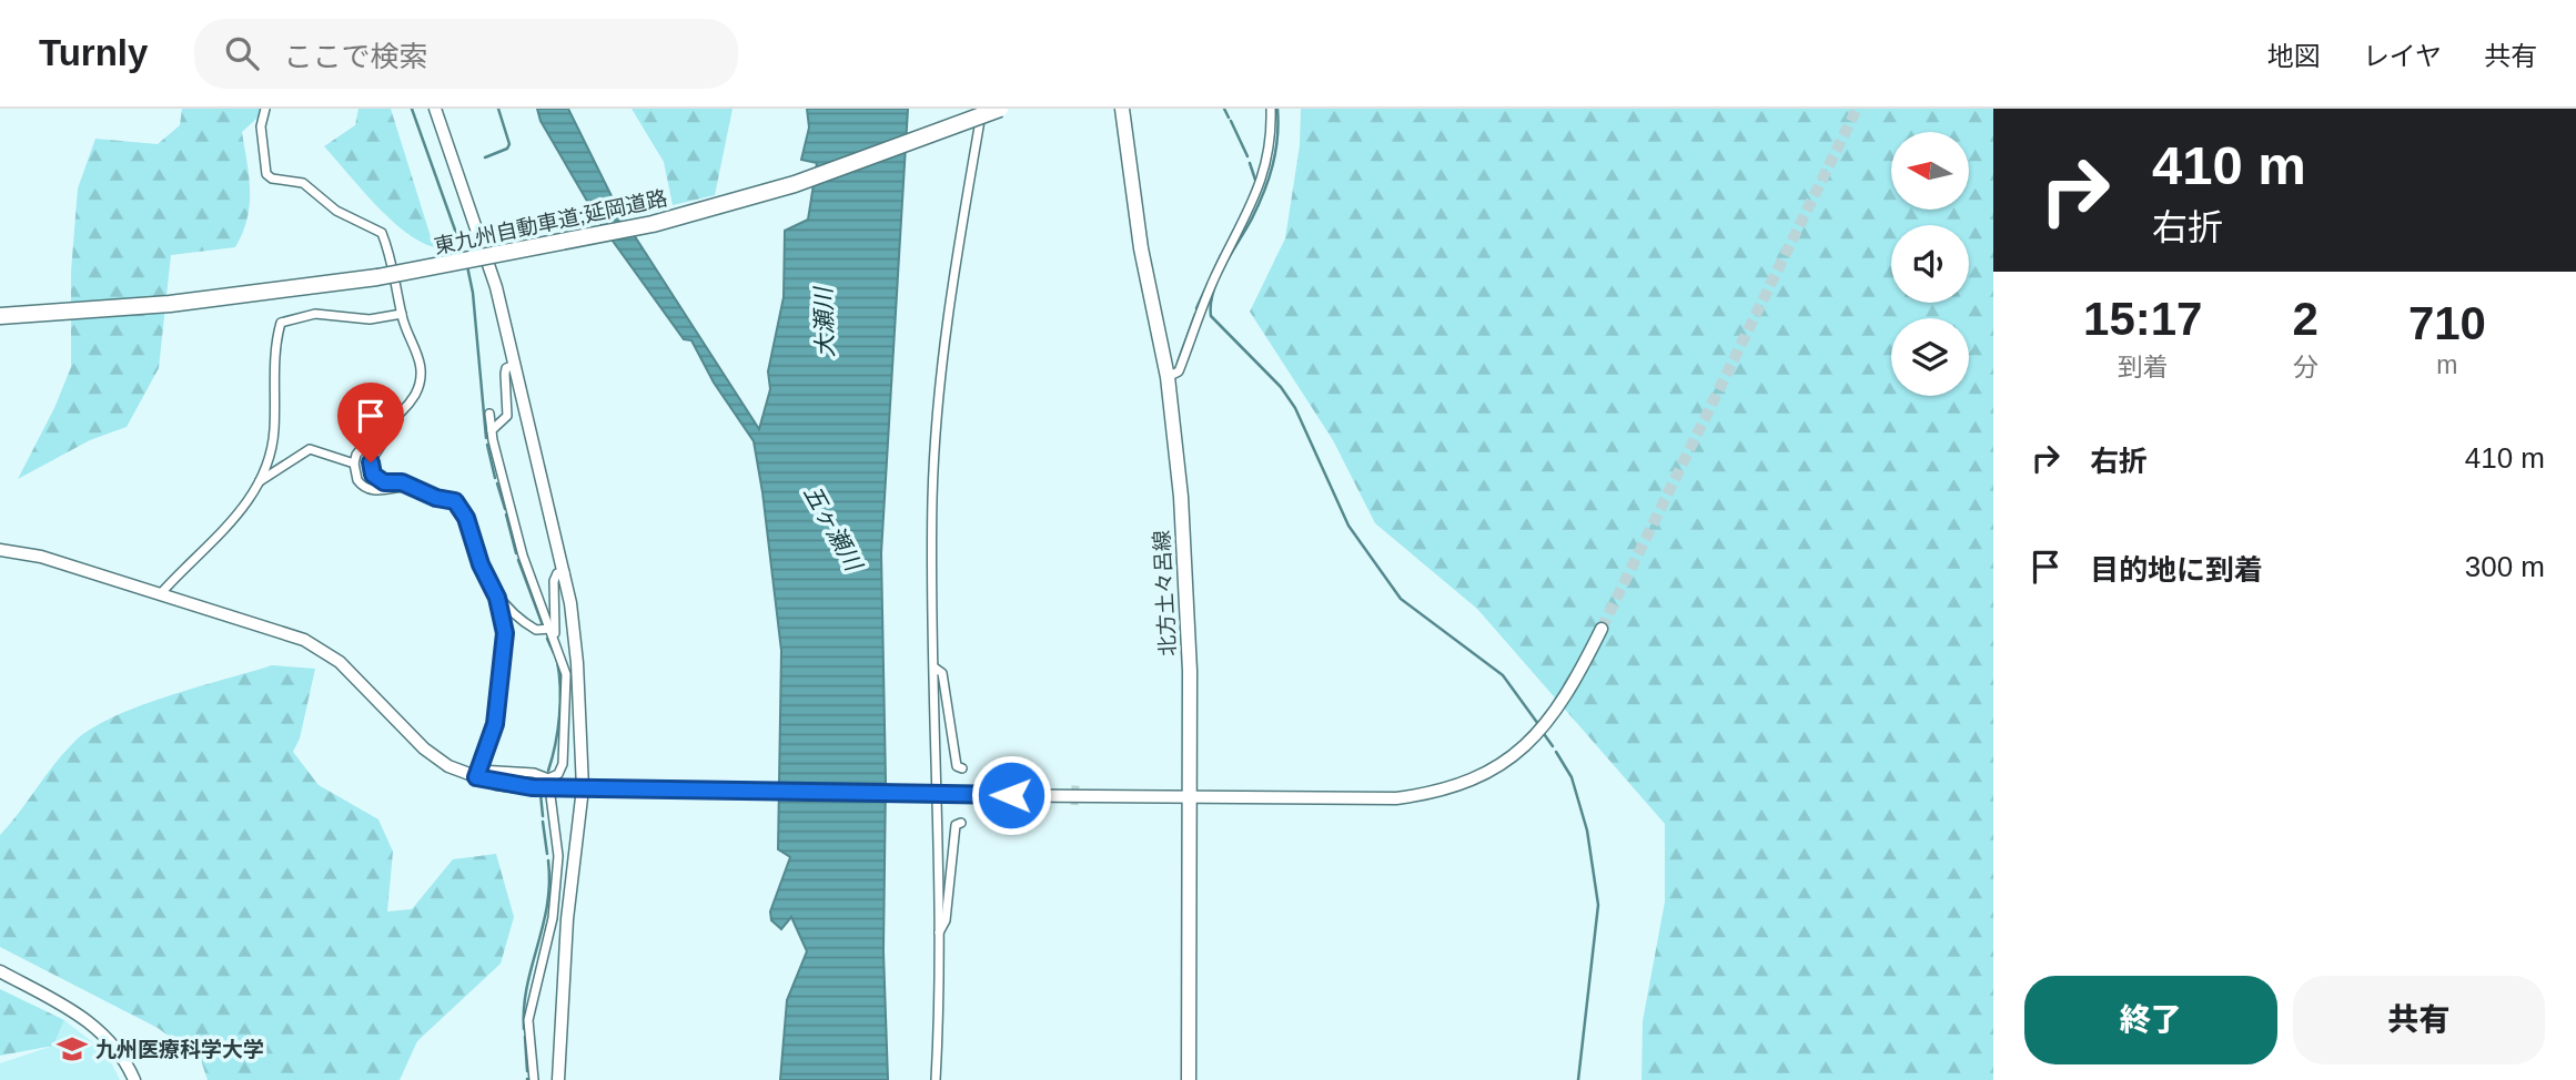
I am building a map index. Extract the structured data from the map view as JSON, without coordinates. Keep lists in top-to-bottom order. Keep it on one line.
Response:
{"streets":{"highway":["東九州自動車道;延岡道路"],"main road":["北方土々呂線"]},"water":["大瀬川","五ヶ瀬川"],"places":{"school or university":["九州医療科学大学"]},"north":"left","page":{"header":"Turnly","search":"ここで検索","nav":["地図","レイヤ","共有"],"turn":["410 m","右折"],"eta":["15:17","到着","2","分","710","m"],"list":[{"name":"右折","value":"410 m"},{"name":"目的地に到着","value":"300 m"}],"buttons":["終了","共有"]}}
